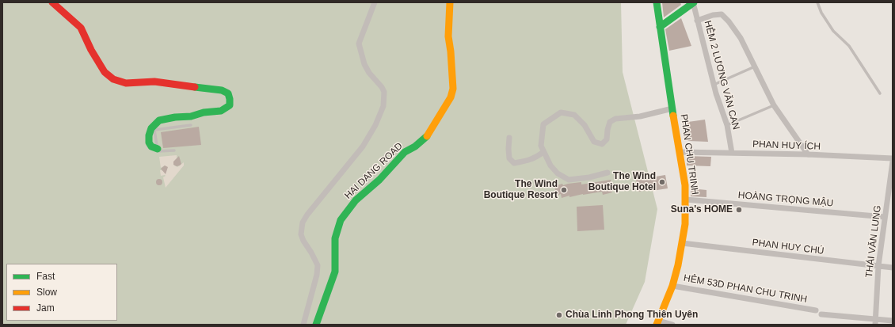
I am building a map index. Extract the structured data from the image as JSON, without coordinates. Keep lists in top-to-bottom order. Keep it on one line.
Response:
{"streets":{"street":["HẺM 2 LƯƠNG VĂN CAN","PHAN HUY ÍCH","PHAN CHU TRINH","HAI DANG ROAD","HOÀNG TRỌNG MẬU","THÁI VĂN LUNG","PHAN HUY CHÚ","HẺM 53D PHAN CHU TRINH"]},"crossings":[["HẺM 2 LƯƠNG VĂN CAN","PHAN HUY ÍCH"],["PHAN HUY ÍCH","PHAN CHU TRINH"],["PHAN CHU TRINH","HOÀNG TRỌNG MẬU"],["PHAN CHU TRINH","PHAN HUY CHÚ"],["PHAN CHU TRINH","HẺM 53D PHAN CHU TRINH"],["HOÀNG TRỌNG MẬU","THÁI VĂN LUNG"],["THÁI VĂN LUNG","PHAN HUY CHÚ"]],"places":["The Wind Boutique Hotel","The Wind Boutique Resort","Suna's HOME","Chùa Linh Phong Thiên Uyên"],"legend":["Fast","Slow","Jam"]}
